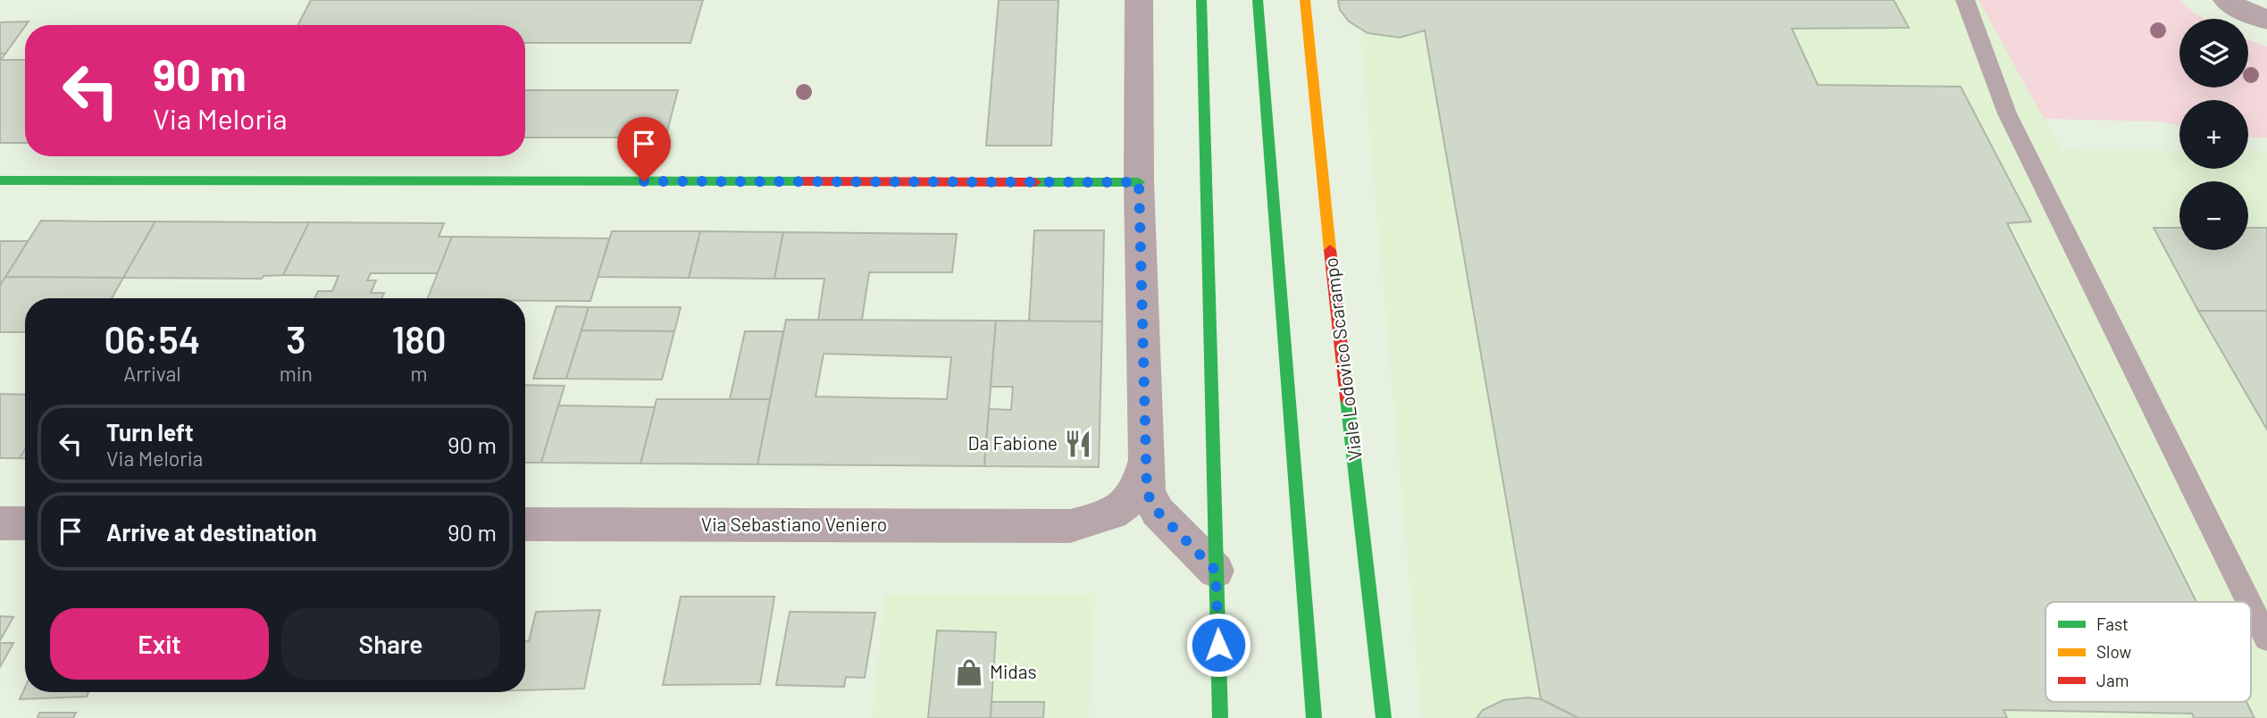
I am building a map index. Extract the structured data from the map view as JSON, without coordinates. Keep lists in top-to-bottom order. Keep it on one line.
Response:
{"streets":{"street":["Viale Lodovico Scarampo","Via Sebastiano Veniero"]},"places":{"restaurant":["Da Fabione"],"shop":["Midas"]},"legend":["Fast","Slow","Jam"],"page":{"map_buttons":["+","−"],"turn":["90 m","Via Meloria"],"eta":["06:54","Arrival","3","min","180","m"],"list":[{"name":"Turn left","note":"Via Meloria","value":"90 m"},{"name":"Arrive at destination","value":"90 m"}],"buttons":["Exit","Share"]}}
